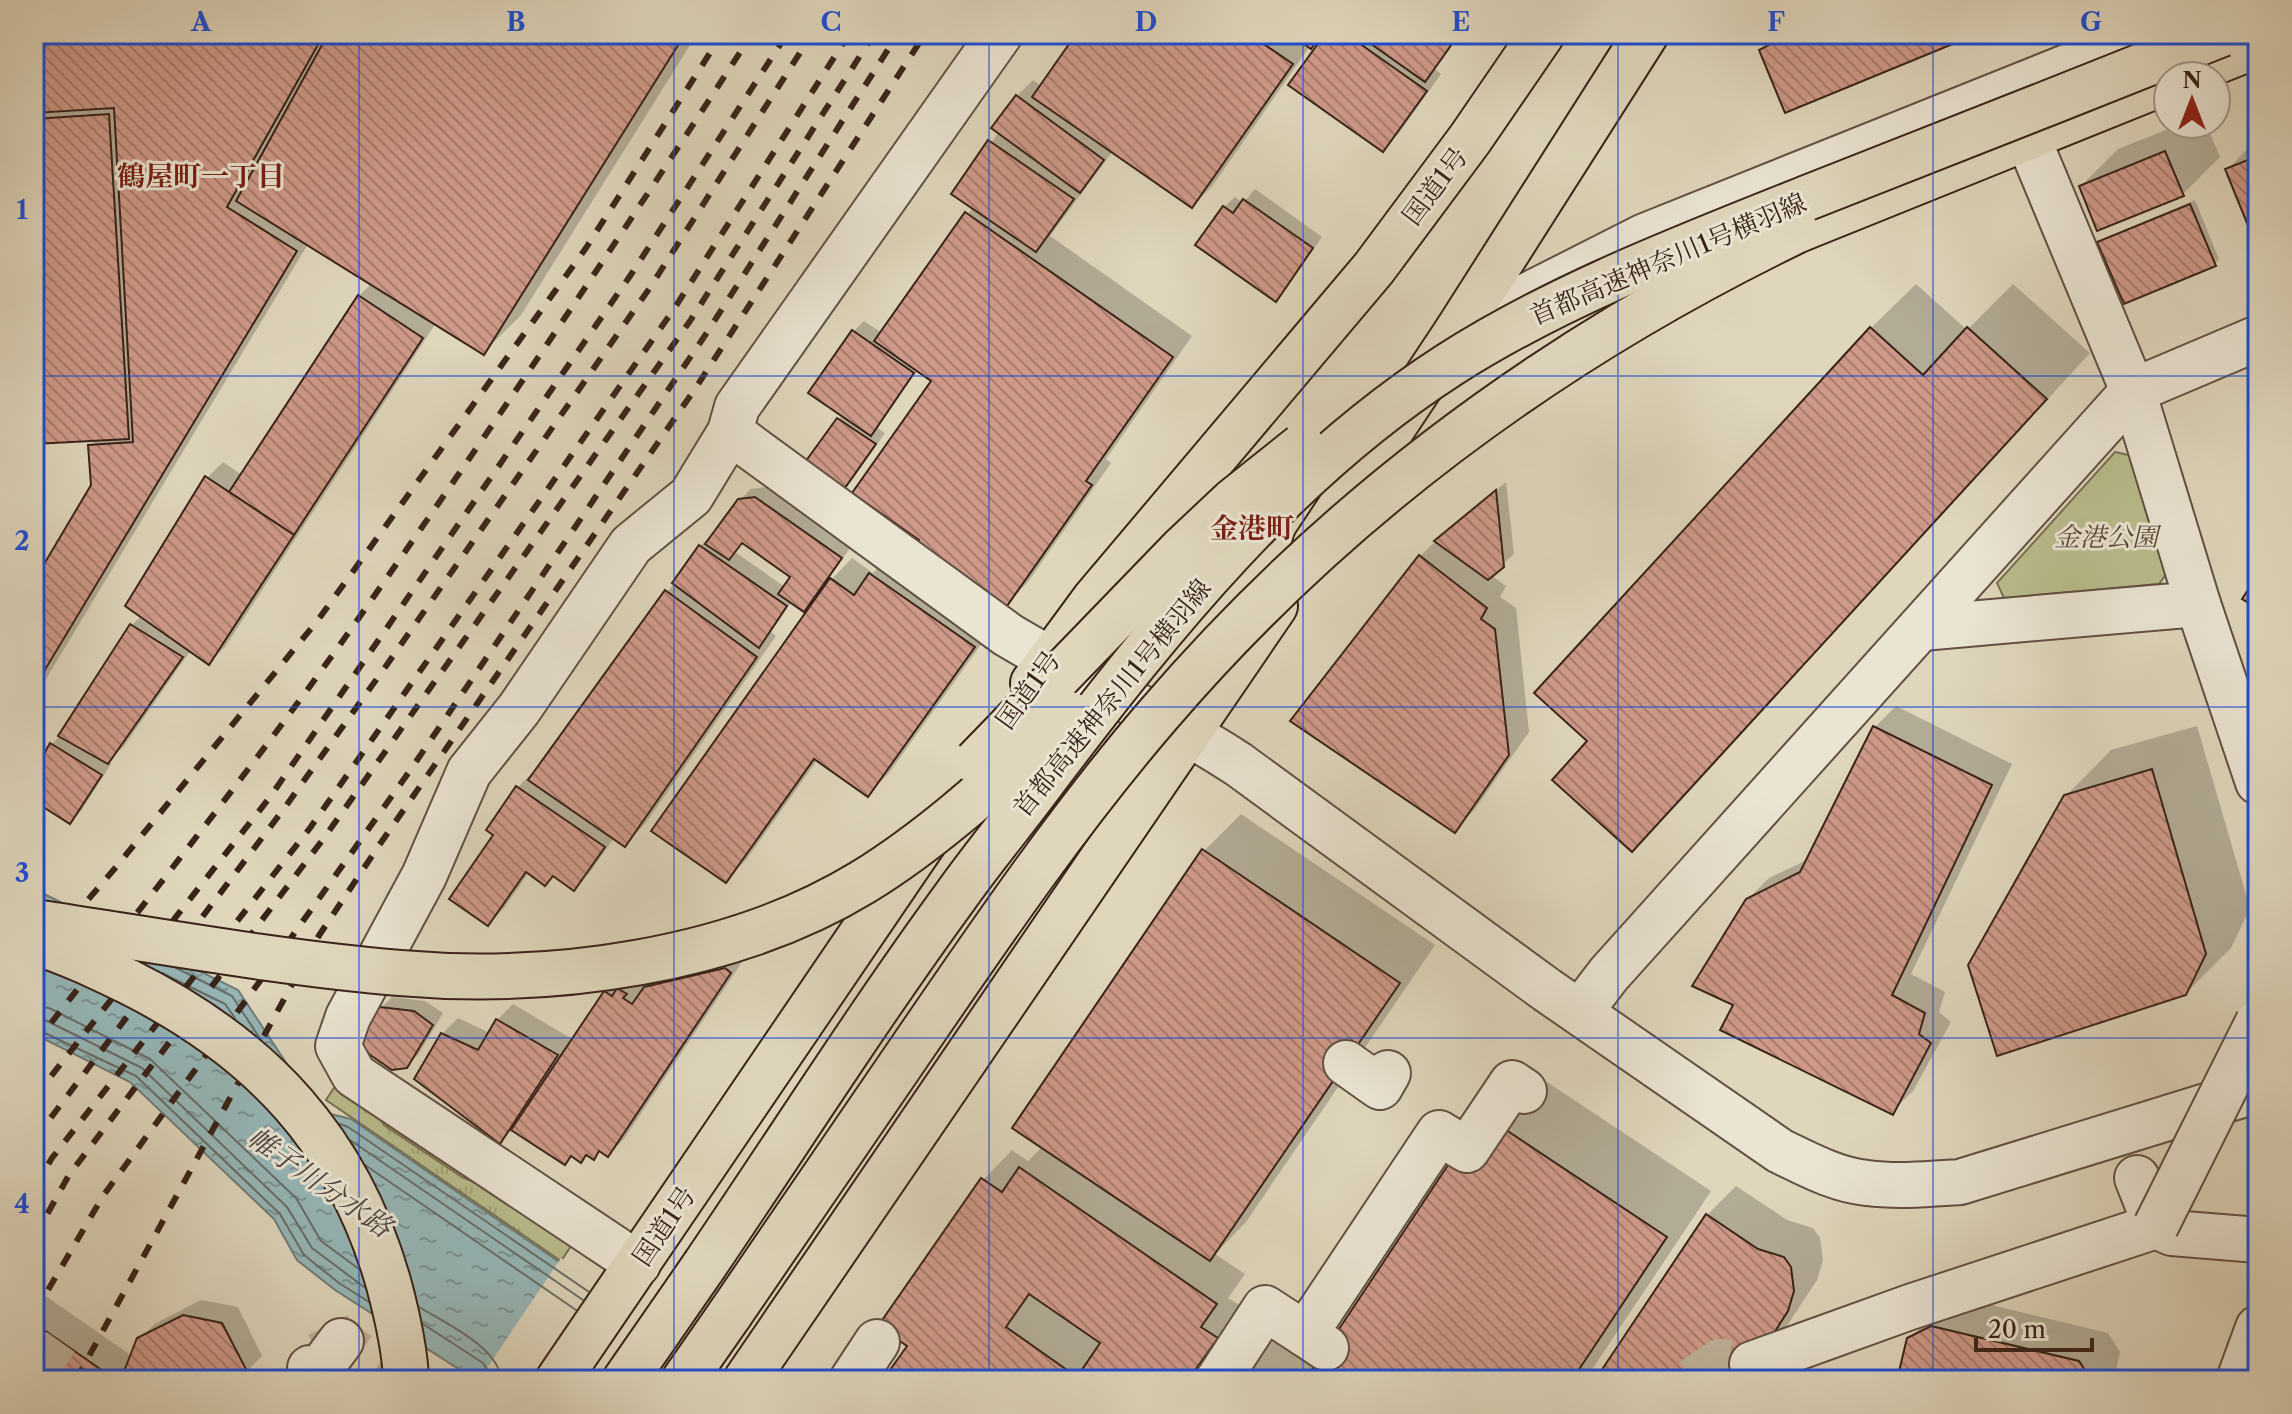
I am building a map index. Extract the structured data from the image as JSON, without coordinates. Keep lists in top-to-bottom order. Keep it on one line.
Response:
{"streets":{"highway":["国道1号","首都高速神奈川1号横羽線"]},"districts":["鶴屋町一丁目","金港町"],"water":["帷子川分水路"],"parks":["金港公園"],"scale_bar":"20 m","north":"top","grid":{"columns":["A","B","C","D","E","F","G"],"rows":["1","2","3","4"]}}
